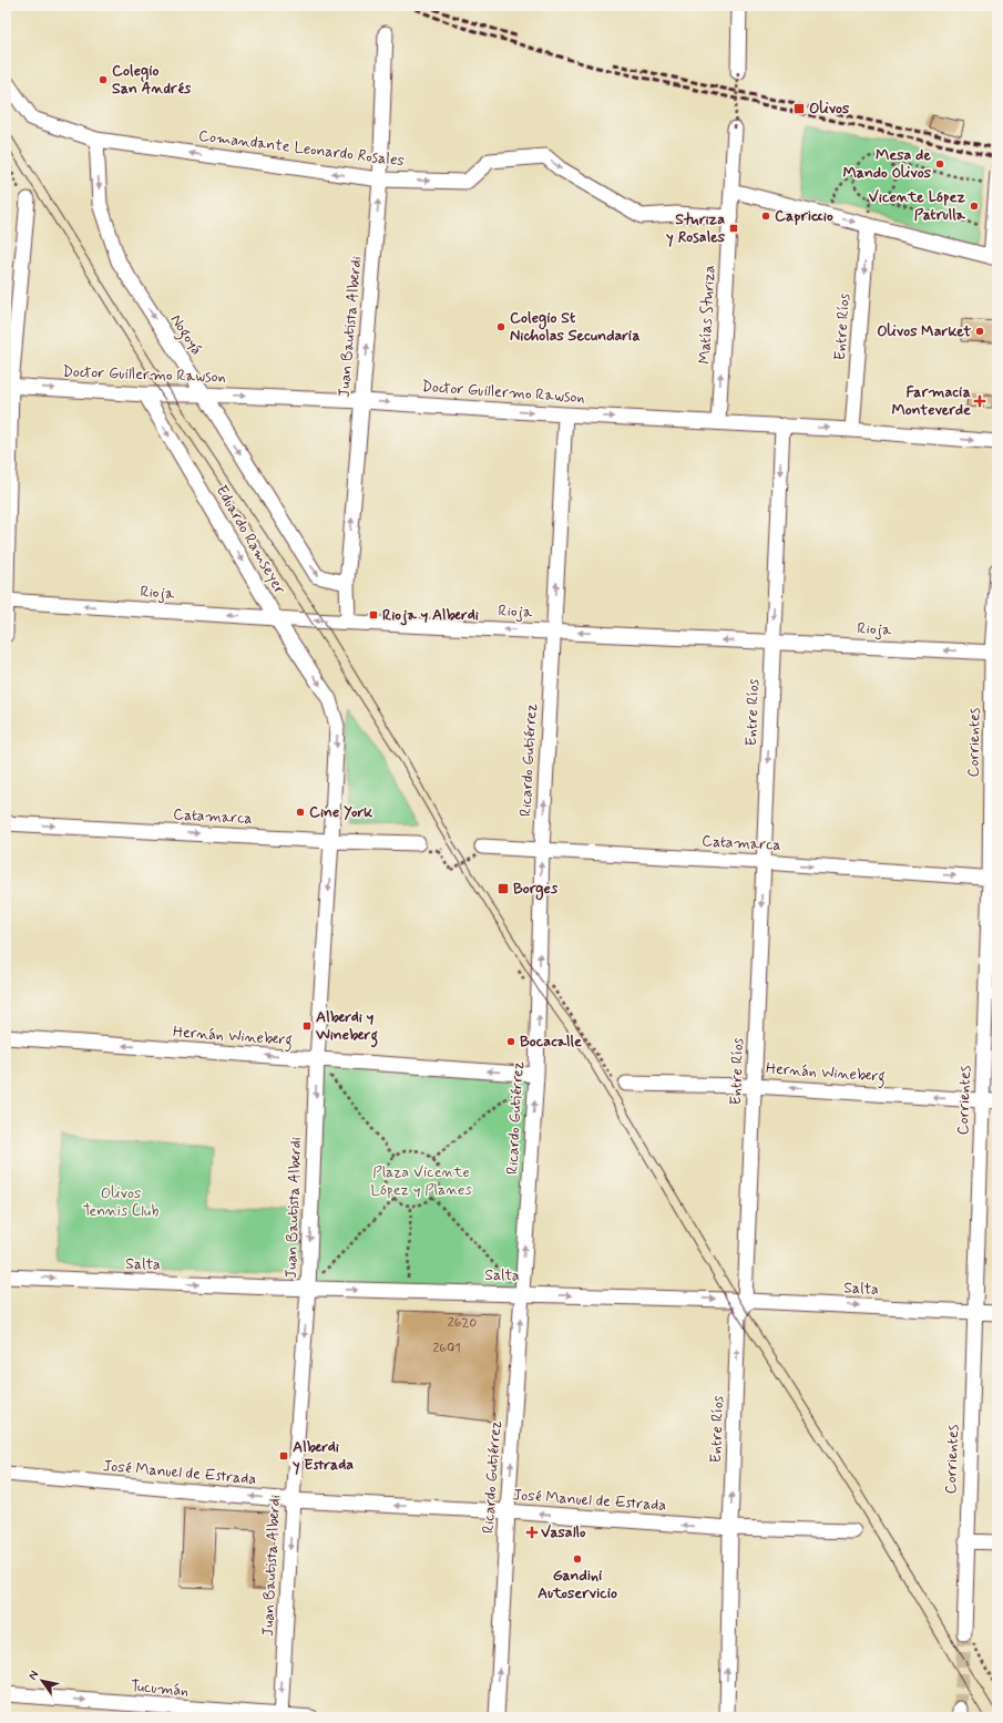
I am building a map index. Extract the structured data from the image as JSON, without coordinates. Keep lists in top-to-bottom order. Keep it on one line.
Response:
{"streets":{"street":["Comandante Leonardo Rosales","Matías Sturiza","Juan Bautista Alberdi","Entre Ríos","Nogoyá","Doctor Guillermo Rawson","Eduardo Ramseyer","Rioja","Corrientes","Ricardo Gutiérrez","Catamarca","Hernán Wineberg","Salta","José Manuel de Estrada","Tucumán"]},"crossings":[["Comandante Leonardo Rosales","Matías Sturiza"],["Comandante Leonardo Rosales","Juan Bautista Alberdi"],["Comandante Leonardo Rosales","Nogoyá"],["Matías Sturiza","Doctor Guillermo Rawson"],["Juan Bautista Alberdi","Nogoyá"],["Juan Bautista Alberdi","Doctor Guillermo Rawson"],["Juan Bautista Alberdi","Eduardo Ramseyer"],["Juan Bautista Alberdi","Rioja"],["Juan Bautista Alberdi","Catamarca"],["Juan Bautista Alberdi","Hernán Wineberg"],["Juan Bautista Alberdi","Salta"],["Juan Bautista Alberdi","José Manuel de Estrada"],["Juan Bautista Alberdi","Tucumán"],["Entre Ríos","Doctor Guillermo Rawson"],["Entre Ríos","Rioja"],["Entre Ríos","Catamarca"],["Entre Ríos","Hernán Wineberg"],["Entre Ríos","Salta"],["Entre Ríos","José Manuel de Estrada"],["Nogoyá","Doctor Guillermo Rawson"],["Doctor Guillermo Rawson","Eduardo Ramseyer"],["Doctor Guillermo Rawson","Ricardo Gutiérrez"],["Eduardo Ramseyer","Rioja"],["Rioja","Corrientes"],["Rioja","Ricardo Gutiérrez"],["Corrientes","Catamarca"],["Corrientes","Hernán Wineberg"],["Corrientes","Salta"],["Ricardo Gutiérrez","Catamarca"],["Ricardo Gutiérrez","Hernán Wineberg"],["Ricardo Gutiérrez","Salta"],["Ricardo Gutiérrez","José Manuel de Estrada"]],"one_way":["Matías Sturiza","Nogoyá","Doctor Guillermo Rawson","Eduardo Ramseyer","Rioja","Ricardo Gutiérrez","Catamarca","Hernán Wineberg","Salta","José Manuel de Estrada","Tucumán"],"parks":["Plaza Vicente López y Planes","Olivos Tennis Club"],"places":{"other":["Colegio San Andrés","Mesa de Mando Olivos","Vicente López Patrulla","Capriccio","Colegio St Nicholas Secundaria","Olivos Market","Cine York","Bocacalle","Gandini Autoservicio"],"transit":["Olivos","Sturiza y Rosales","Rioja y Alberdi","Borges","Alberdi y Wineberg","Alberdi y Estrada"],"health":["Farmacia Monteverde","Vasallo"]},"house_numbers":["2620","2601"],"north":"top left"}
